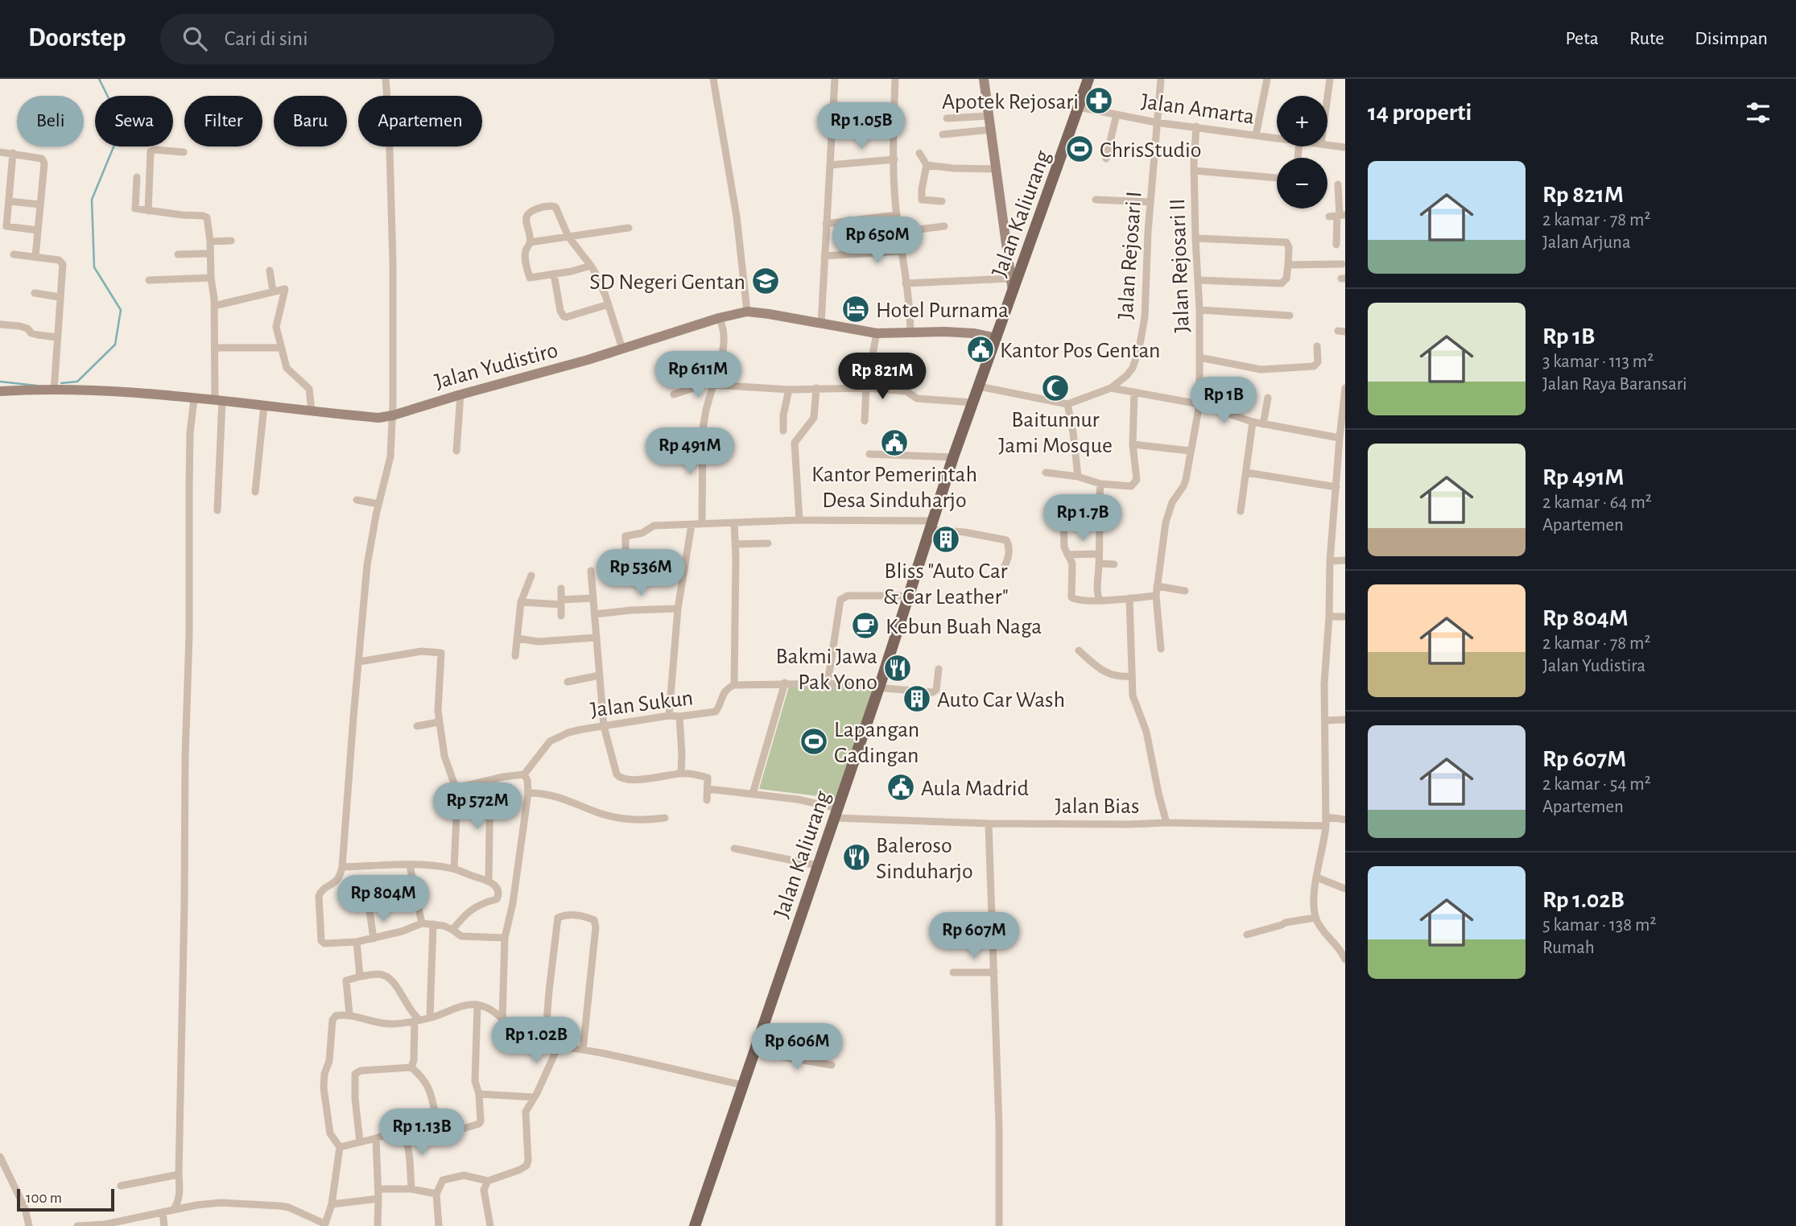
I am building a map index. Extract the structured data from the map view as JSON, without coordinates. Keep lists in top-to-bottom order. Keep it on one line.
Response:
{"streets":{"main road":["Jalan Kaliurang"],"street":["Jalan Amarta","Jalan Rejosari I","Jalan Rejosari II","Jalan Yudistiro","Jalan Sukun","Jalan Bias"]},"crossings":[["Jalan Amarta","Jalan Kaliurang"],["Jalan Amarta","Jalan Rejosari I"],["Jalan Amarta","Jalan Rejosari II"],["Jalan Kaliurang","Jalan Yudistiro"],["Jalan Kaliurang","Jalan Bias"]],"places":{"pharmacy":["Apotek Rejosari"],"sports":["ChrisStudio","Lapangan Gadingan"],"school or university":["SD Negeri Gentan"],"hotel":["Hotel Purnama"],"public building":["Kantor Pos Gentan","Kantor Pemerintah Desa Sinduharjo","Aula Madrid"],"mosque":["Baitunnur Jami Mosque"],"building":["Bliss \"Auto Car & Car Leather\"","Auto Car Wash"],"cafe":["Kebun Buah Naga"],"restaurant":["Bakmi Jawa Pak Yono","Baleroso Sinduharjo"]},"scale_bar":"100 m","page":{"header":"Doorstep","search":"Cari di sini","nav":["Peta","Rute","Disimpan"],"heading":"14 properti","map_buttons":["+","−"],"chip":["Beli","Sewa","Filter","Baru","Apartemen"],"price":["Rp 1.05B","Rp 650M","Rp 611M","Rp 821M","Rp 1B","Rp 491M","Rp 1.7B","Rp 536M","Rp 572M","Rp 804M","Rp 607M","Rp 1.02B","Rp 606M","Rp 1.13B"],"list":[{"name":"Rp 821M","note":"2 kamar · 78 m² · Jalan Arjuna"},{"name":"Rp 1B","note":"3 kamar · 113 m² · Jalan Raya Baransari"},{"name":"Rp 491M","note":"2 kamar · 64 m² · Apartemen"},{"name":"Rp 804M","note":"2 kamar · 78 m² · Jalan Yudistira"},{"name":"Rp 607M","note":"2 kamar · 54 m² · Apartemen"},{"name":"Rp 1.02B","note":"5 kamar · 138 m² · Rumah"}],"scale":"100 m"}}
